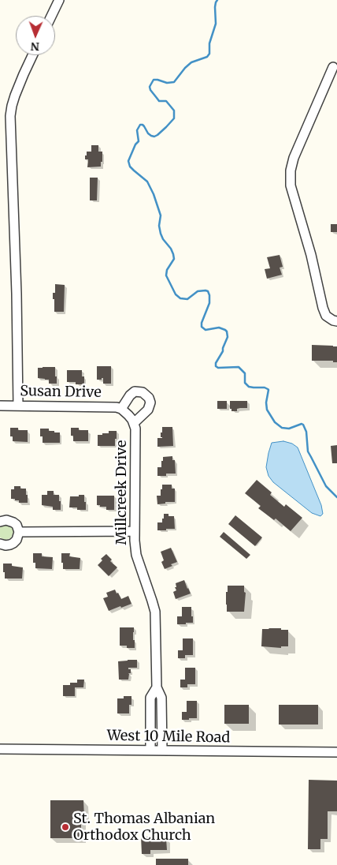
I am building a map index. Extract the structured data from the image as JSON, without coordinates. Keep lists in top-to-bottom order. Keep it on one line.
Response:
{"streets":{"street":["Susan Drive","Millcreek Drive","West 10 Mile Road"]},"crossings":[["Susan Drive","Millcreek Drive"],["Millcreek Drive","West 10 Mile Road"]],"places":["St. Thomas Albanian Orthodox Church"],"north":"bottom"}
